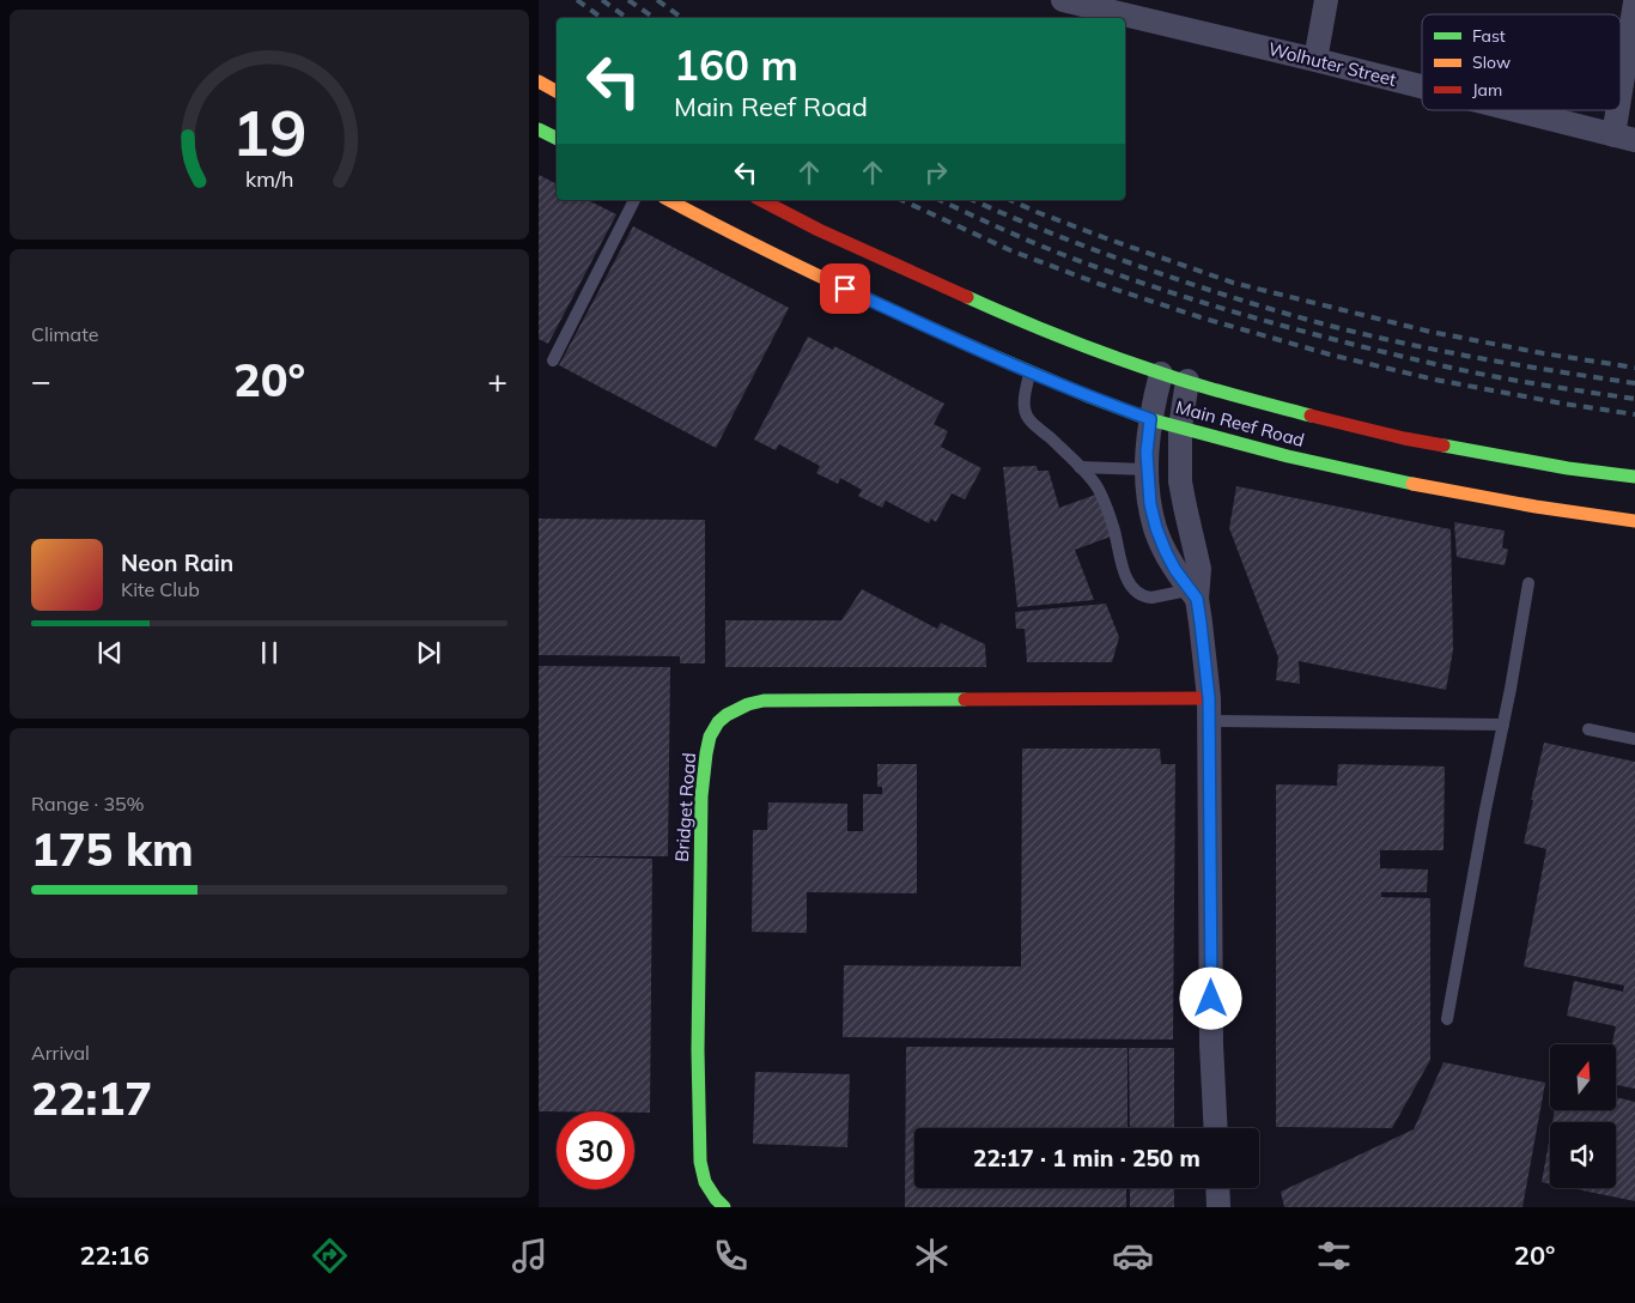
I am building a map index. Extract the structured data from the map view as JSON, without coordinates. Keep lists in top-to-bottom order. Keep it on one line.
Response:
{"streets":{"main road":["Main Reef Road","Bridget Road"],"street":["Wolhuter Street"]},"legend":["Fast","Slow","Jam"],"north":"top","page":{"turn":["160 m","Main Reef Road"],"tile":["Climate",["Range · 35%","175 km"],["Arrival","22:17"]],"heat":["−","20°","+"],"song":["Neon Rain","Kite Club"],"limit":"30","trip":"22:17 · 1 min · 250 m","tabs":["22:16","20°"],"gauge":["19","km/h"]}}
